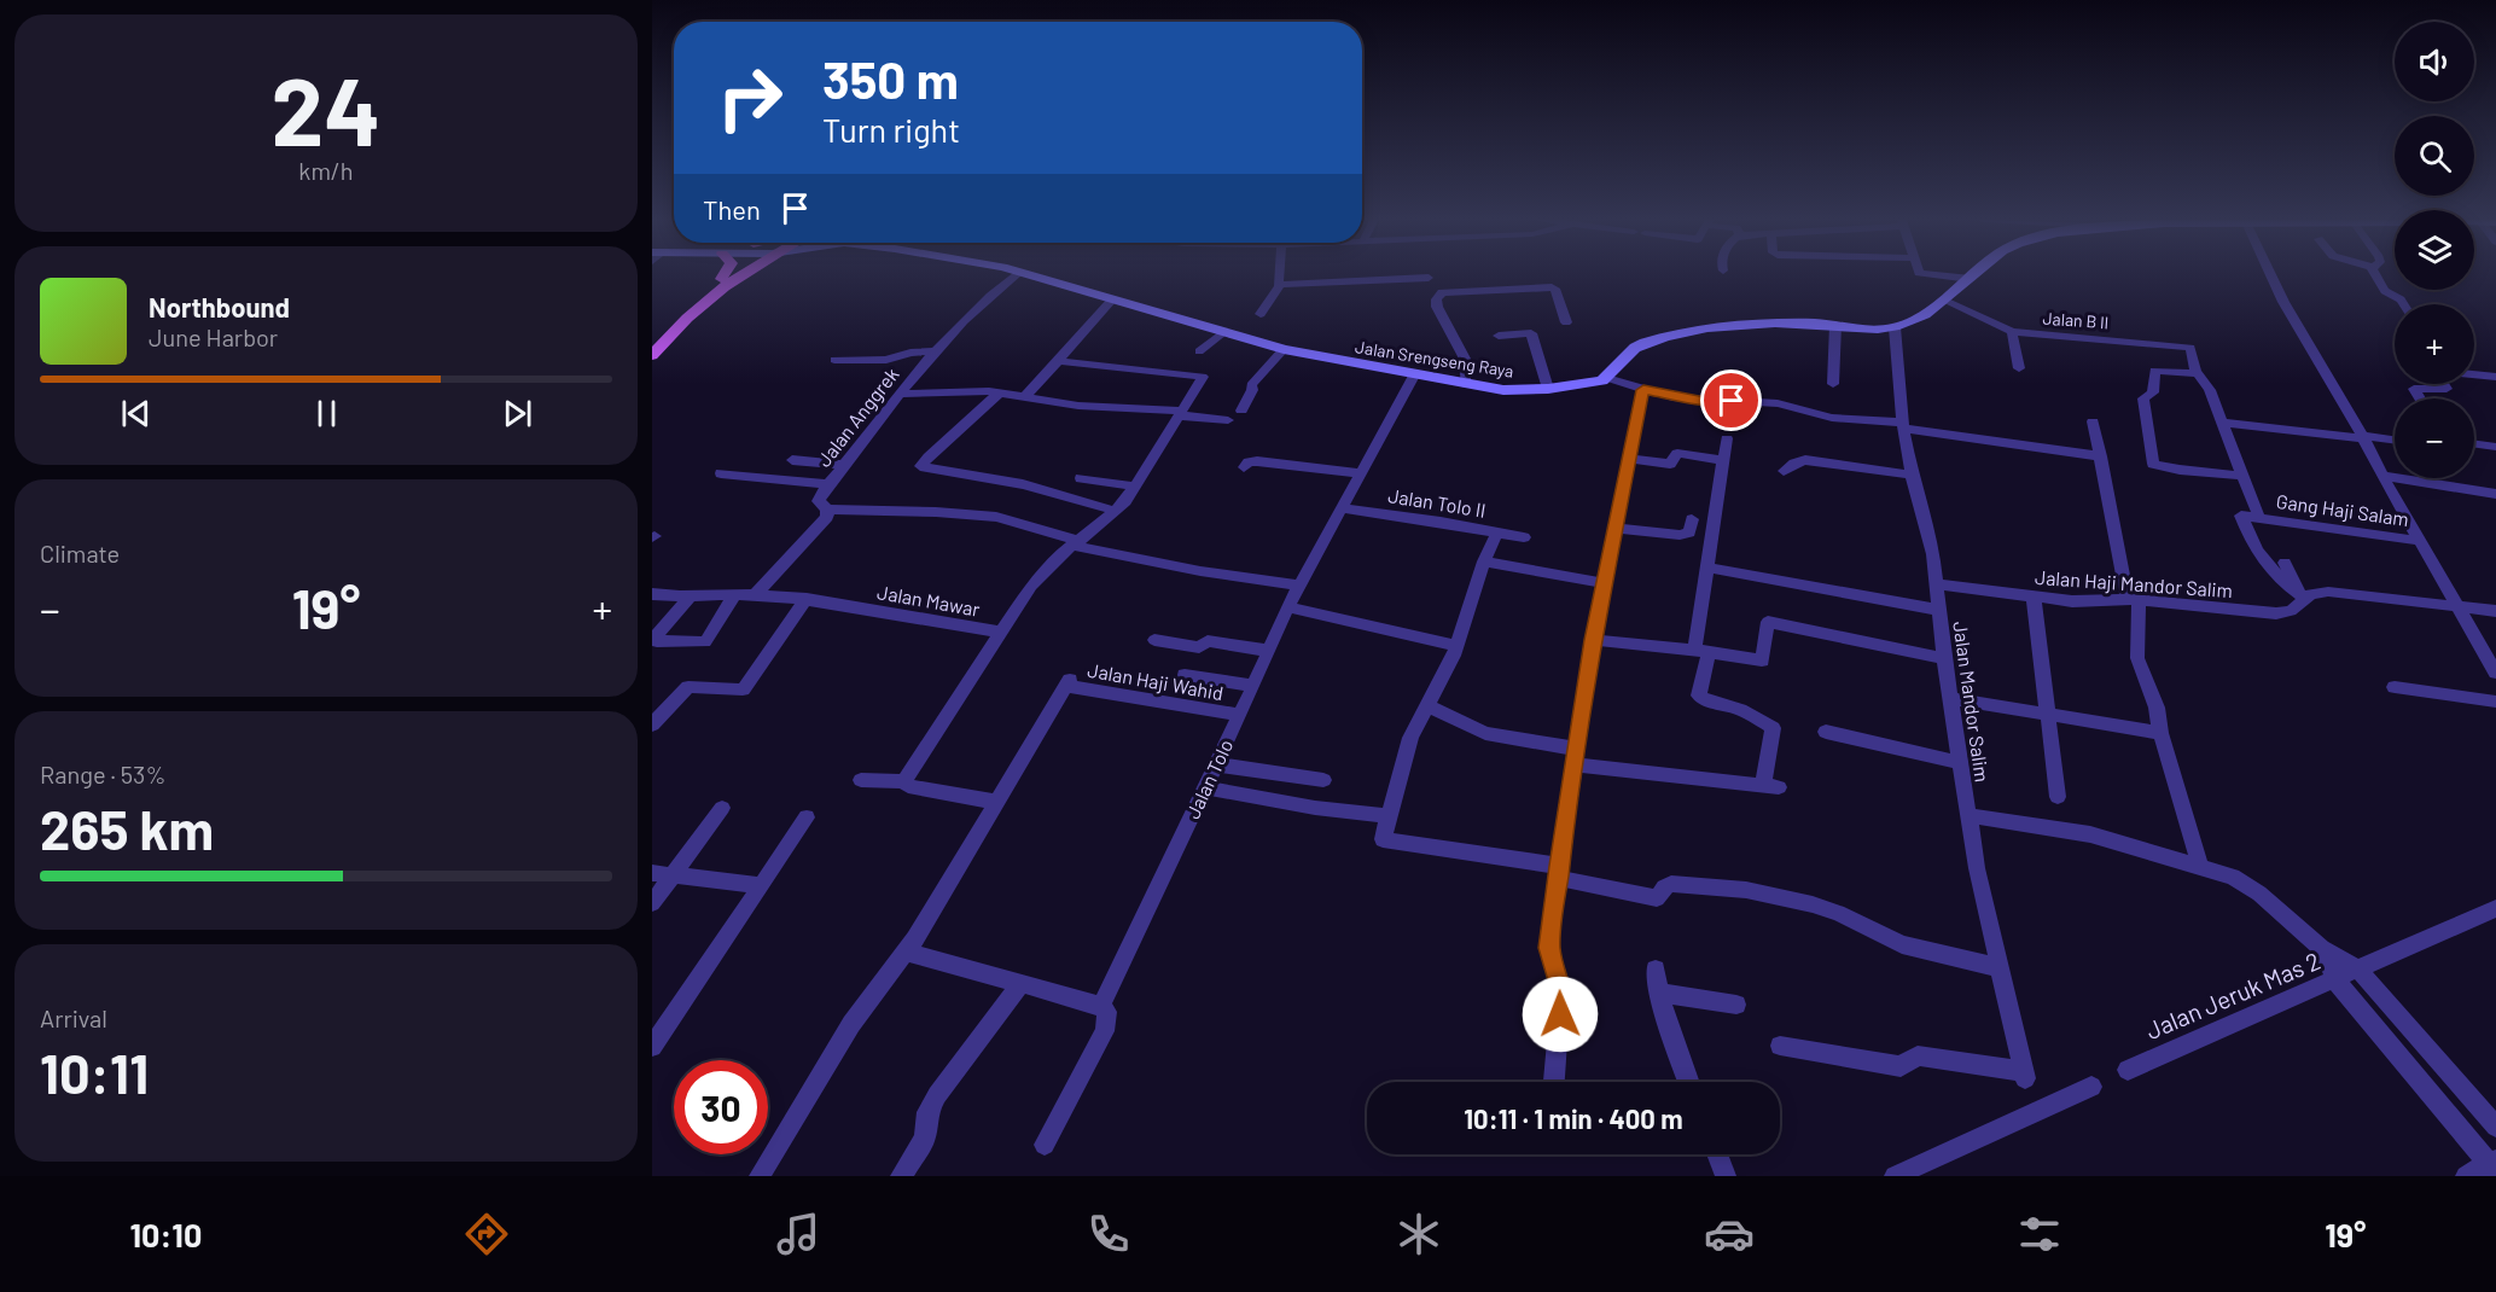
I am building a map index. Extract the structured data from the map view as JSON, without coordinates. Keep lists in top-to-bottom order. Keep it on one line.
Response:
{"streets":{"main road":["Jalan Srengseng Raya"],"street":["Jalan B II","Jalan Anggrek","Jalan Tolo II","Gang Haji Salam","Jalan Haji Mandor Salim","Jalan Mawar","Jalan Haji Wahid","Jalan Mandor Salim","Jalan Tolo","Jalan Jeruk Mas 2"]},"crossings":[["Jalan Srengseng Raya","Jalan Tolo"],["Jalan Tolo II","Jalan Tolo"],["Jalan Haji Mandor Salim","Jalan Mandor Salim"],["Jalan Haji Wahid","Jalan Tolo"]],"page":{"tile":[["24","km/h"],"Climate",["Range · 53%","265 km"],["Arrival","10:11"]],"map_buttons":["+","−"],"turn":["350 m","Turn right"],"then":"Then","song":["Northbound","June Harbor"],"heat":["−","19°","+"],"limit":"30","trip":"10:11 · 1 min · 400 m","tabs":["10:10","19°"]}}
